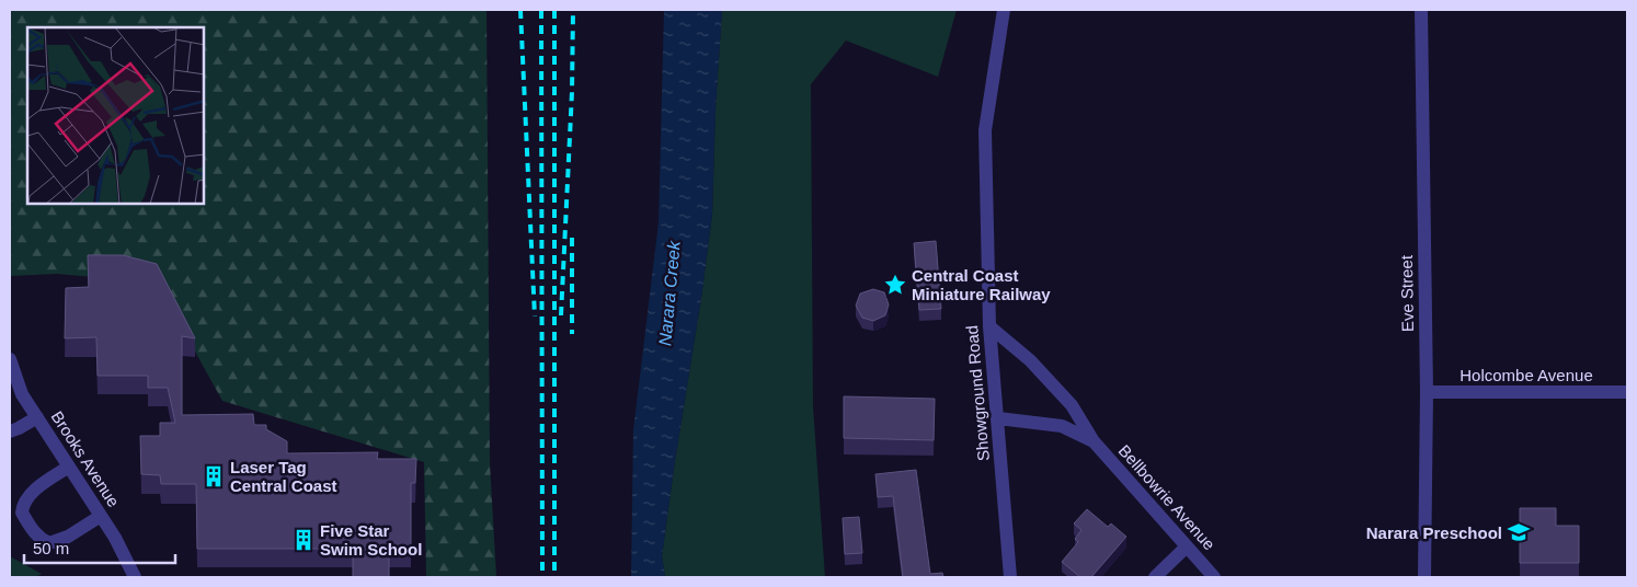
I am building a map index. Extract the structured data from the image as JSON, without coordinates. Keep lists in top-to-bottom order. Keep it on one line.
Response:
{"streets":{"street":["Eve Street","Holcombe Avenue","Showground Road","Brooks Avenue","Bellbowrie Avenue"]},"crossings":[["Eve Street","Holcombe Avenue"],["Showground Road","Bellbowrie Avenue"]],"water":["Narara Creek"],"places":{"place":["Central Coast Miniature Railway"],"building":["Laser Tag Central Coast","Five Star Swim School"],"school or university":["Narara Preschool"]},"scale_bar":"50 m"}
